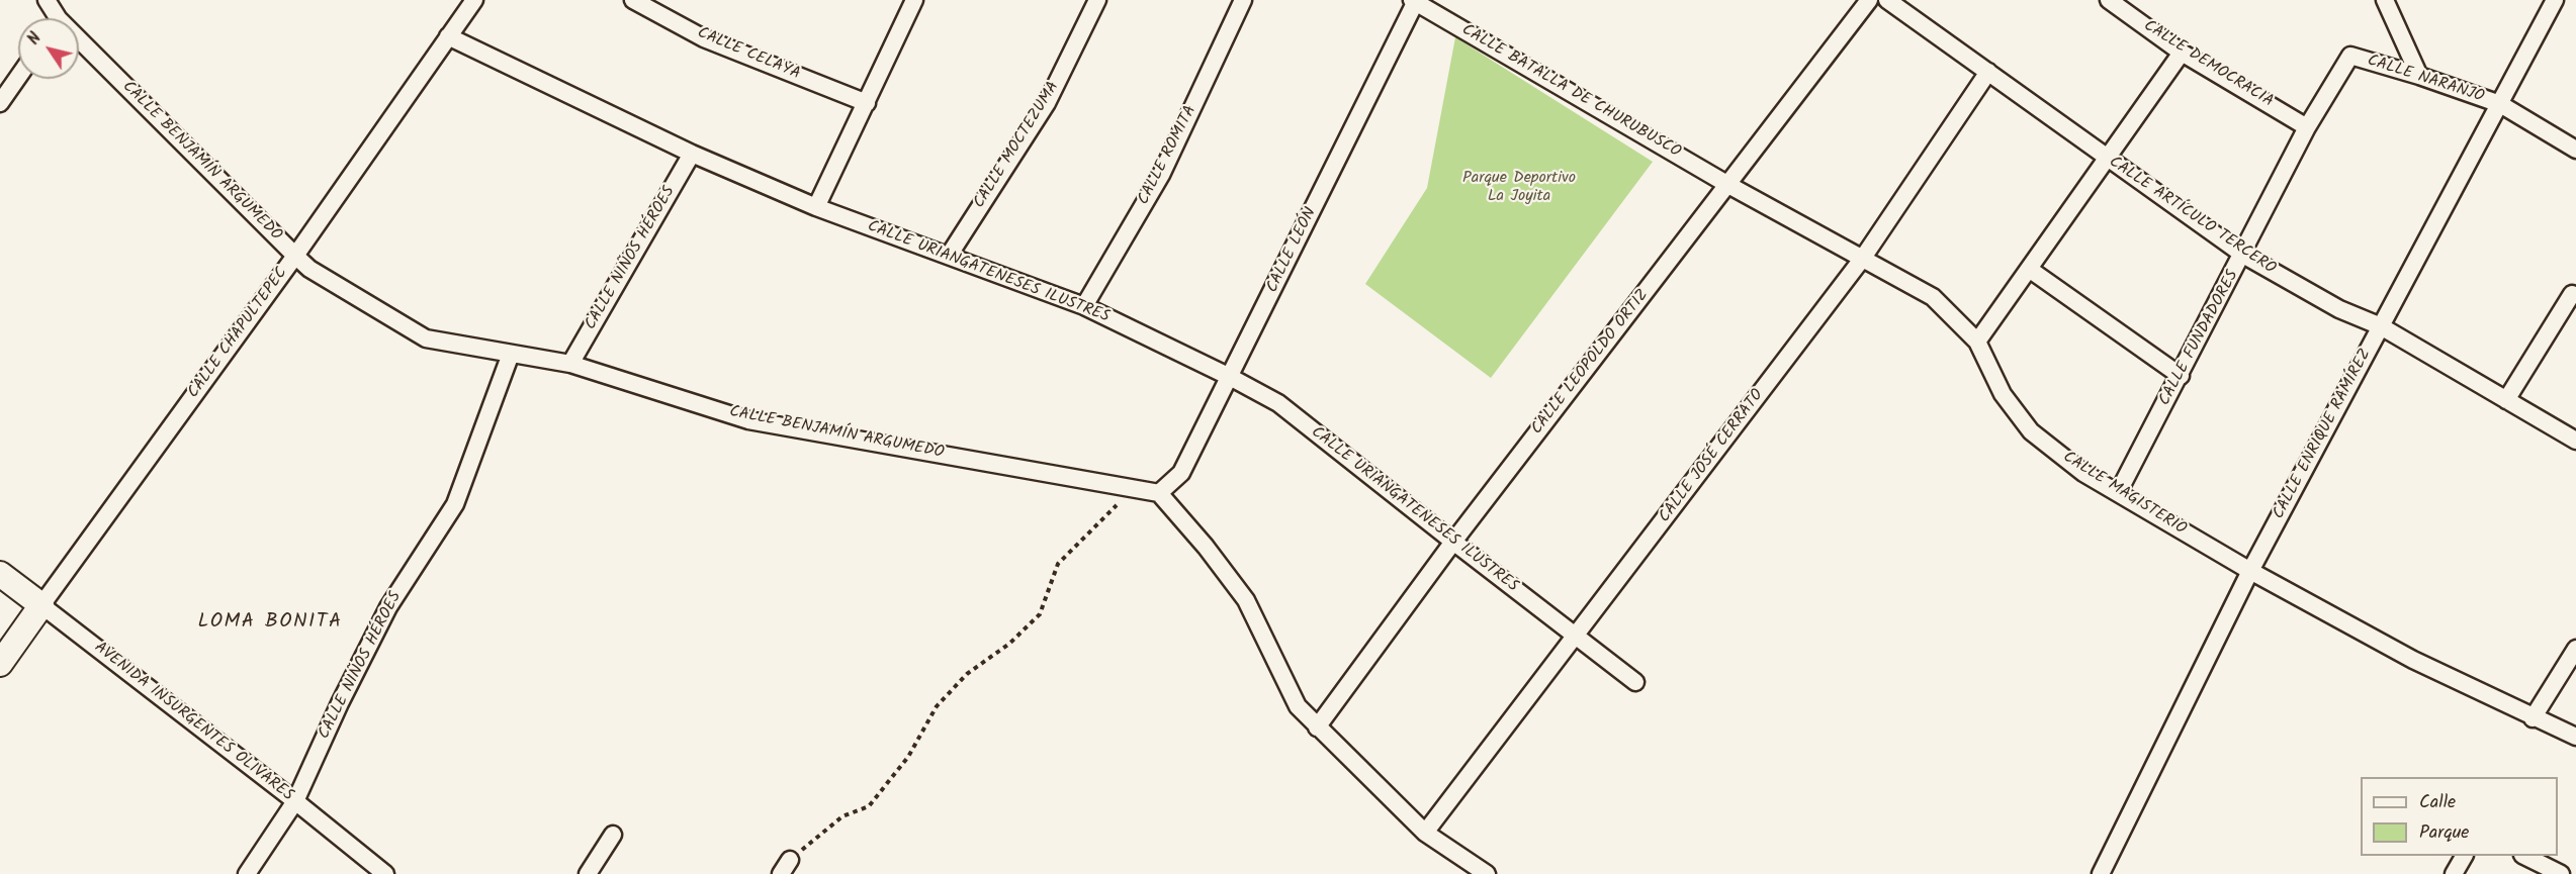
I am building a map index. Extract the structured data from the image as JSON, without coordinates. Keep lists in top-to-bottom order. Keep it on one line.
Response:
{"streets":{"street":["CALLE CELAYA","CALLE DEMOCRACIA","CALLE NARANJO","CALLE BATALLA DE CHURUBUSCO","CALLE MOCTEZUMA","CALLE ROMITA","CALLE BENJAMÍN ARGUMEDO","CALLE ARTÍCULO TERCERO","CALLE LEÓN","CALLE NIÑOS HÉROES","CALLE URIANGATENESES ILUSTRES","CALLE CHAPULTEPEC","CALLE FUNDADORES","CALLE LEOPOLDO ORTIZ","CALLE ENRIQUE RAMÍREZ","CALLE JOSÉ CERRATO","CALLE MAGISTERIO","AVENIDA INSURGENTES OLIVARES"]},"crossings":[["CALLE DEMOCRACIA","CALLE FUNDADORES"],["CALLE NARANJO","CALLE FUNDADORES"],["CALLE NARANJO","CALLE ENRIQUE RAMÍREZ"],["CALLE BATALLA DE CHURUBUSCO","CALLE LEÓN"],["CALLE BATALLA DE CHURUBUSCO","CALLE LEOPOLDO ORTIZ"],["CALLE BATALLA DE CHURUBUSCO","CALLE MAGISTERIO"],["CALLE MOCTEZUMA","CALLE URIANGATENESES ILUSTRES"],["CALLE ROMITA","CALLE URIANGATENESES ILUSTRES"],["CALLE BENJAMÍN ARGUMEDO","CALLE LEÓN"],["CALLE BENJAMÍN ARGUMEDO","CALLE NIÑOS HÉROES"],["CALLE BENJAMÍN ARGUMEDO","CALLE CHAPULTEPEC"],["CALLE ARTÍCULO TERCERO","CALLE FUNDADORES"],["CALLE ARTÍCULO TERCERO","CALLE ENRIQUE RAMÍREZ"],["CALLE ARTÍCULO TERCERO","CALLE JOSÉ CERRATO"],["CALLE LEÓN","CALLE URIANGATENESES ILUSTRES"],["CALLE NIÑOS HÉROES","CALLE URIANGATENESES ILUSTRES"],["CALLE NIÑOS HÉROES","AVENIDA INSURGENTES OLIVARES"],["CALLE URIANGATENESES ILUSTRES","CALLE CHAPULTEPEC"],["CALLE URIANGATENESES ILUSTRES","CALLE LEOPOLDO ORTIZ"],["CALLE URIANGATENESES ILUSTRES","CALLE JOSÉ CERRATO"],["CALLE CHAPULTEPEC","AVENIDA INSURGENTES OLIVARES"],["CALLE FUNDADORES","CALLE MAGISTERIO"],["CALLE LEOPOLDO ORTIZ","CALLE MAGISTERIO"],["CALLE ENRIQUE RAMÍREZ","CALLE MAGISTERIO"],["CALLE JOSÉ CERRATO","CALLE MAGISTERIO"]],"districts":["LOMA BONITA"],"parks":["Parque Deportivo La Joyita"],"legend":["Calle","Parque"],"north":"top left"}
